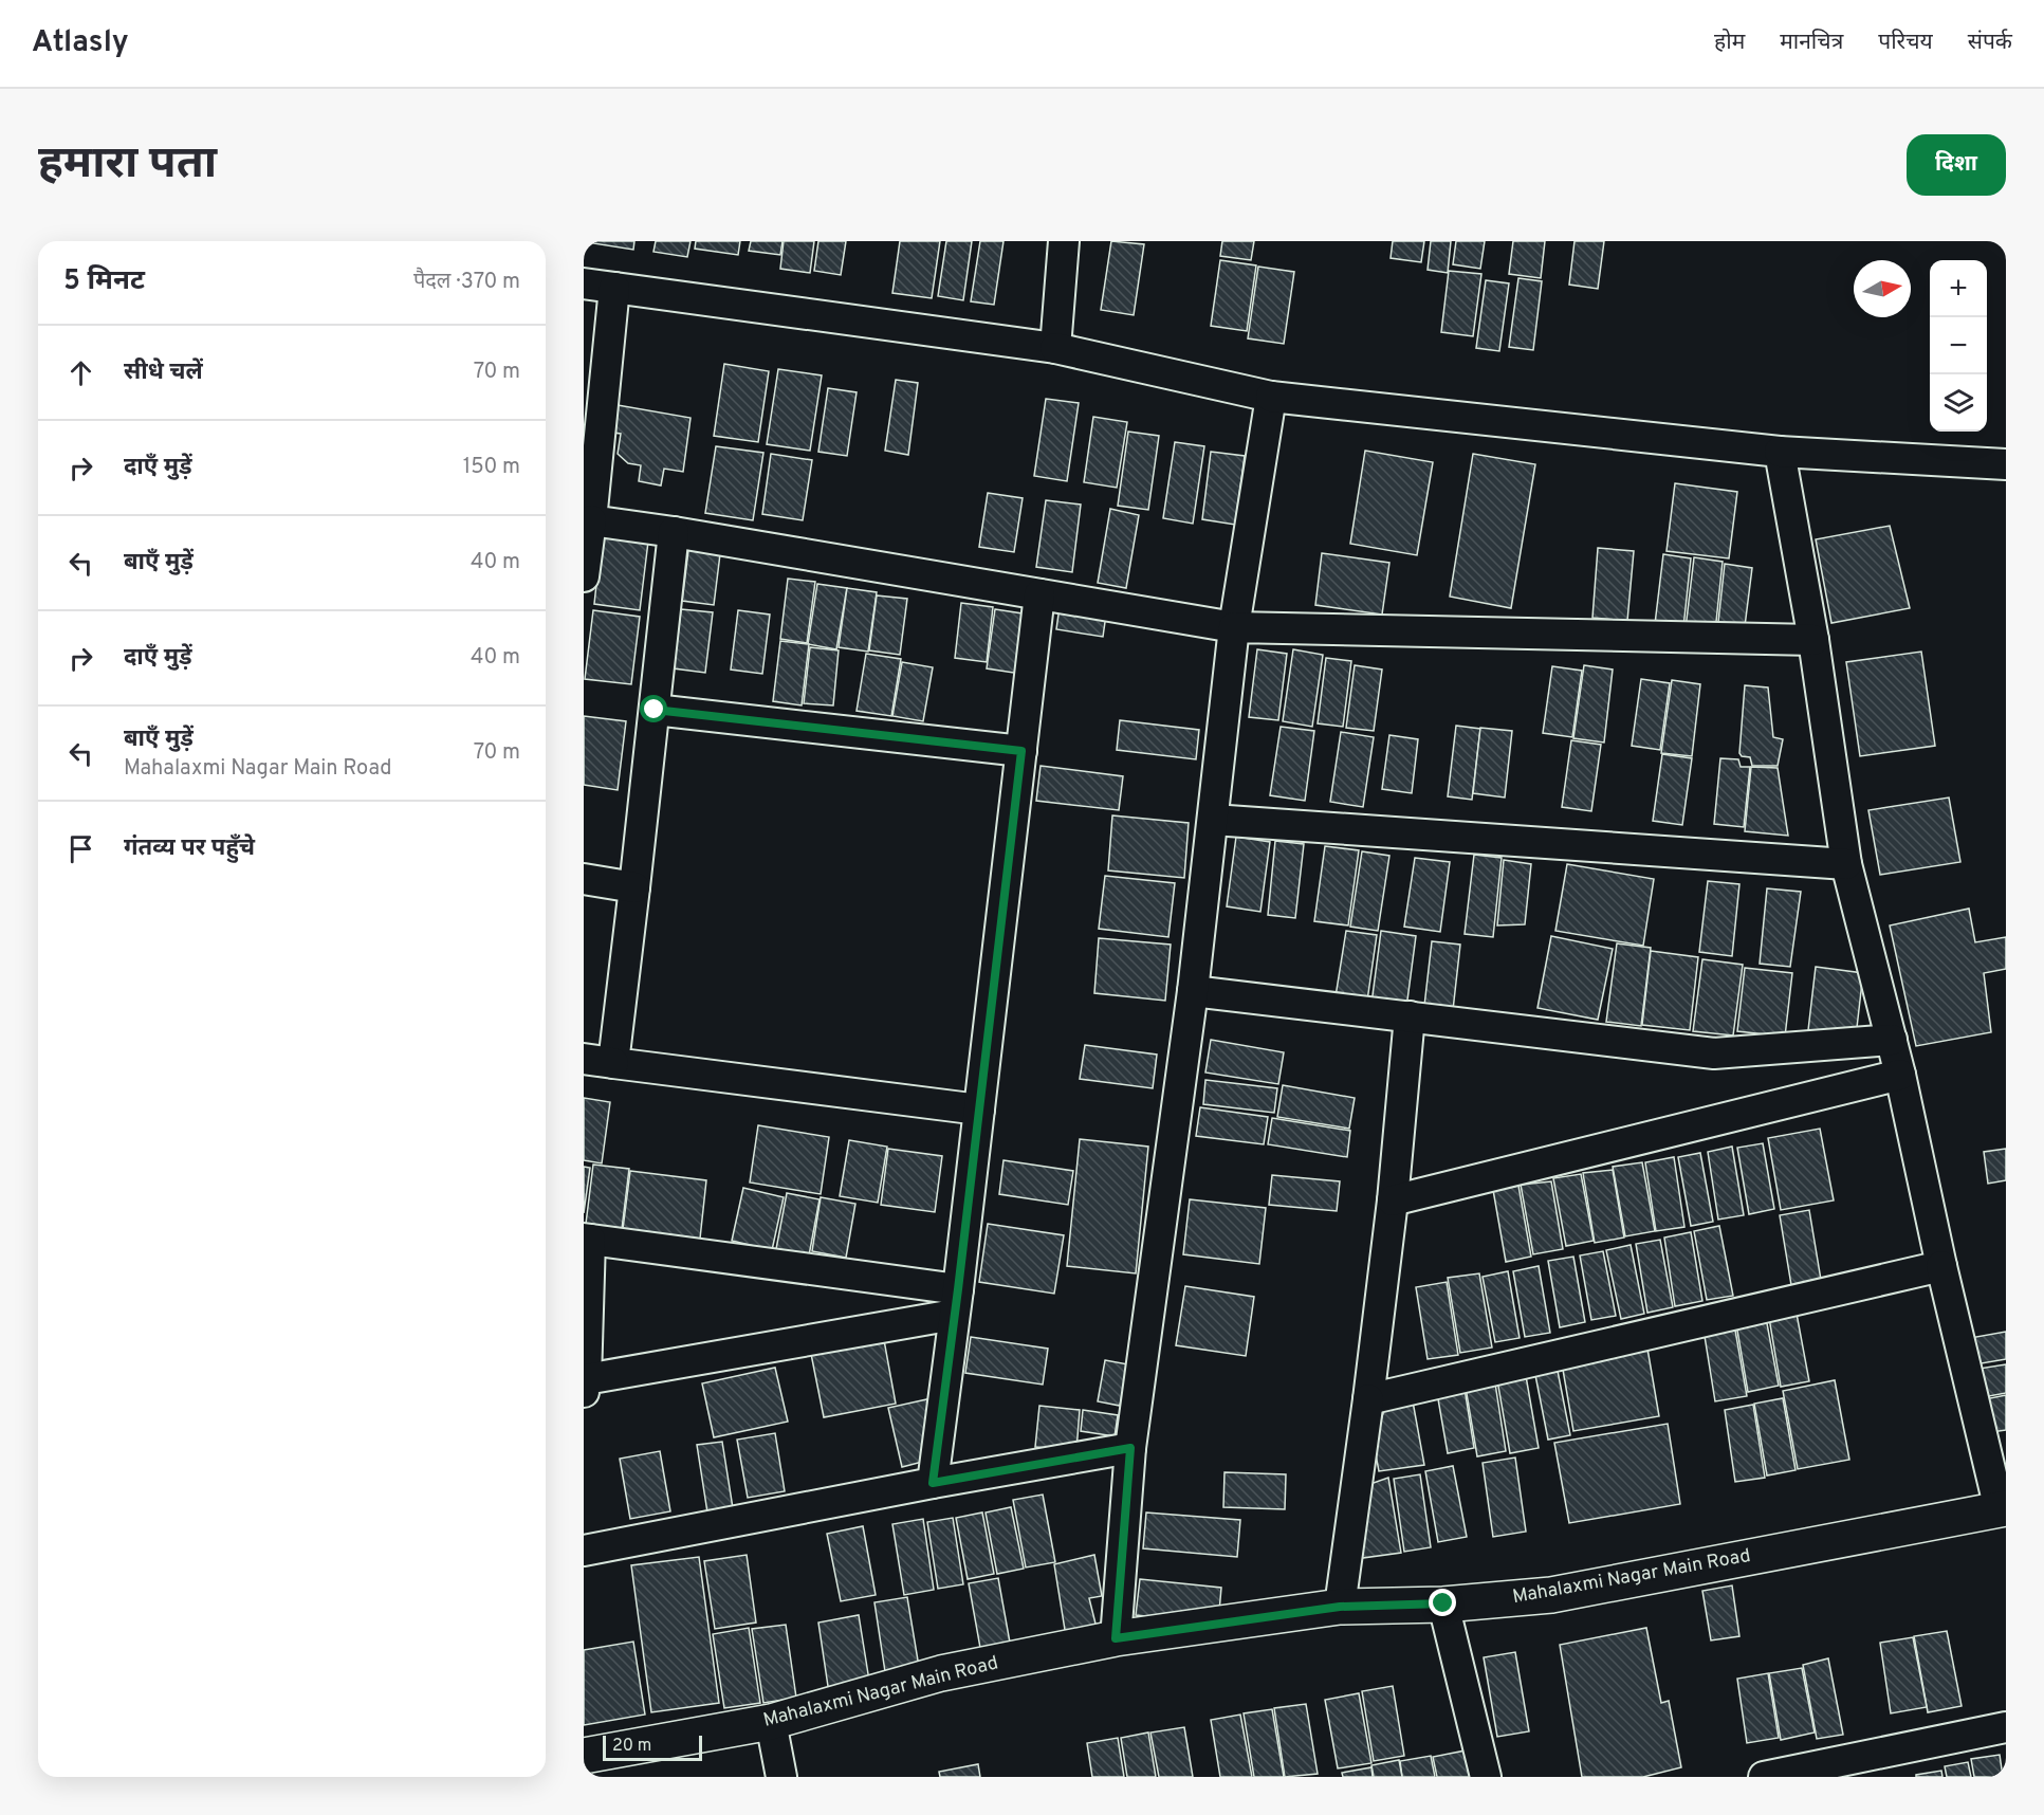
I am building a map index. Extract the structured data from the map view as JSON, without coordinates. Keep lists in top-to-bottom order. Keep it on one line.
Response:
{"streets":{"street":["Mahalaxmi Nagar Main Road"]},"scale_bar":"20 m","north":"right","page":{"header":"Atlasly","nav":["होम","मानचित्र","परिचय","संपर्क"],"buttons":"दिशा","title":"हमारा पता","heading":["5 मिनट","पैदल · 370 m"],"map_buttons":["+","−"],"list":[["सीधे चलें","70 m"],["दाएँ मुड़ें","150 m"],["बाएँ मुड़ें","40 m"],["दाएँ मुड़ें","40 m"],["बाएँ मुड़ें","Mahalaxmi Nagar Main Road","70 m"],"गंतव्य पर पहुँचे"],"scale":"20 m"}}
